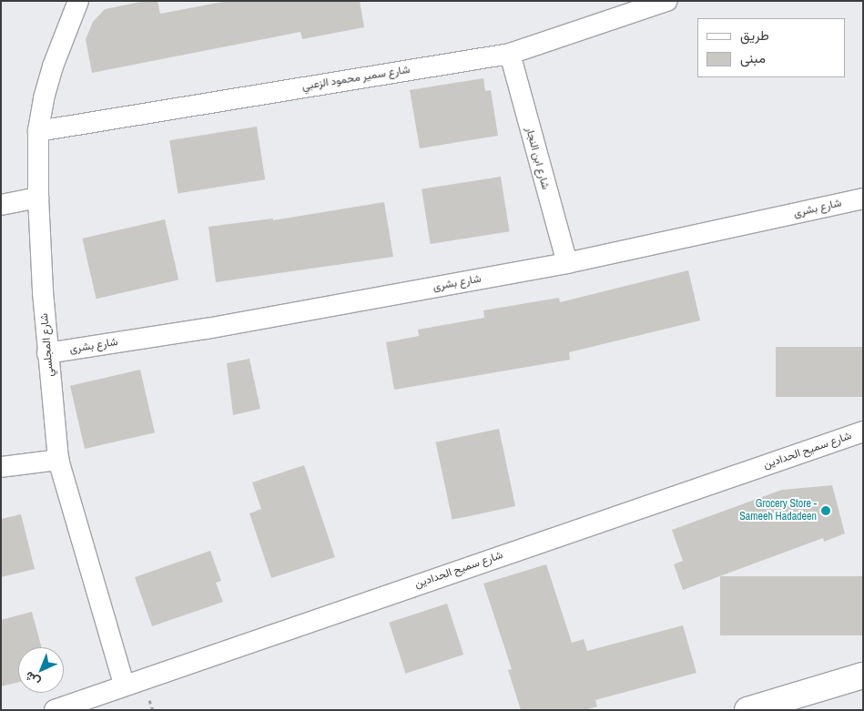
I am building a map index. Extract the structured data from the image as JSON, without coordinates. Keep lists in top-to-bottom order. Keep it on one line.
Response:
{"streets":{"street":["شارع سمير محمود الزعبي","شارع ابن النجار","شارع بشرى","شارع المجلسي","شارع سميح الحدادين"]},"crossings":[["شارع سمير محمود الزعبي","شارع ابن النجار"],["شارع سمير محمود الزعبي","شارع المجلسي"],["شارع ابن النجار","شارع بشرى"],["شارع بشرى","شارع المجلسي"],["شارع المجلسي","شارع سميح الحدادين"]],"places":["Grocery Store - Sameeh Hadadeen"],"legend":["طريق","مبنى"],"north":"bottom left"}
